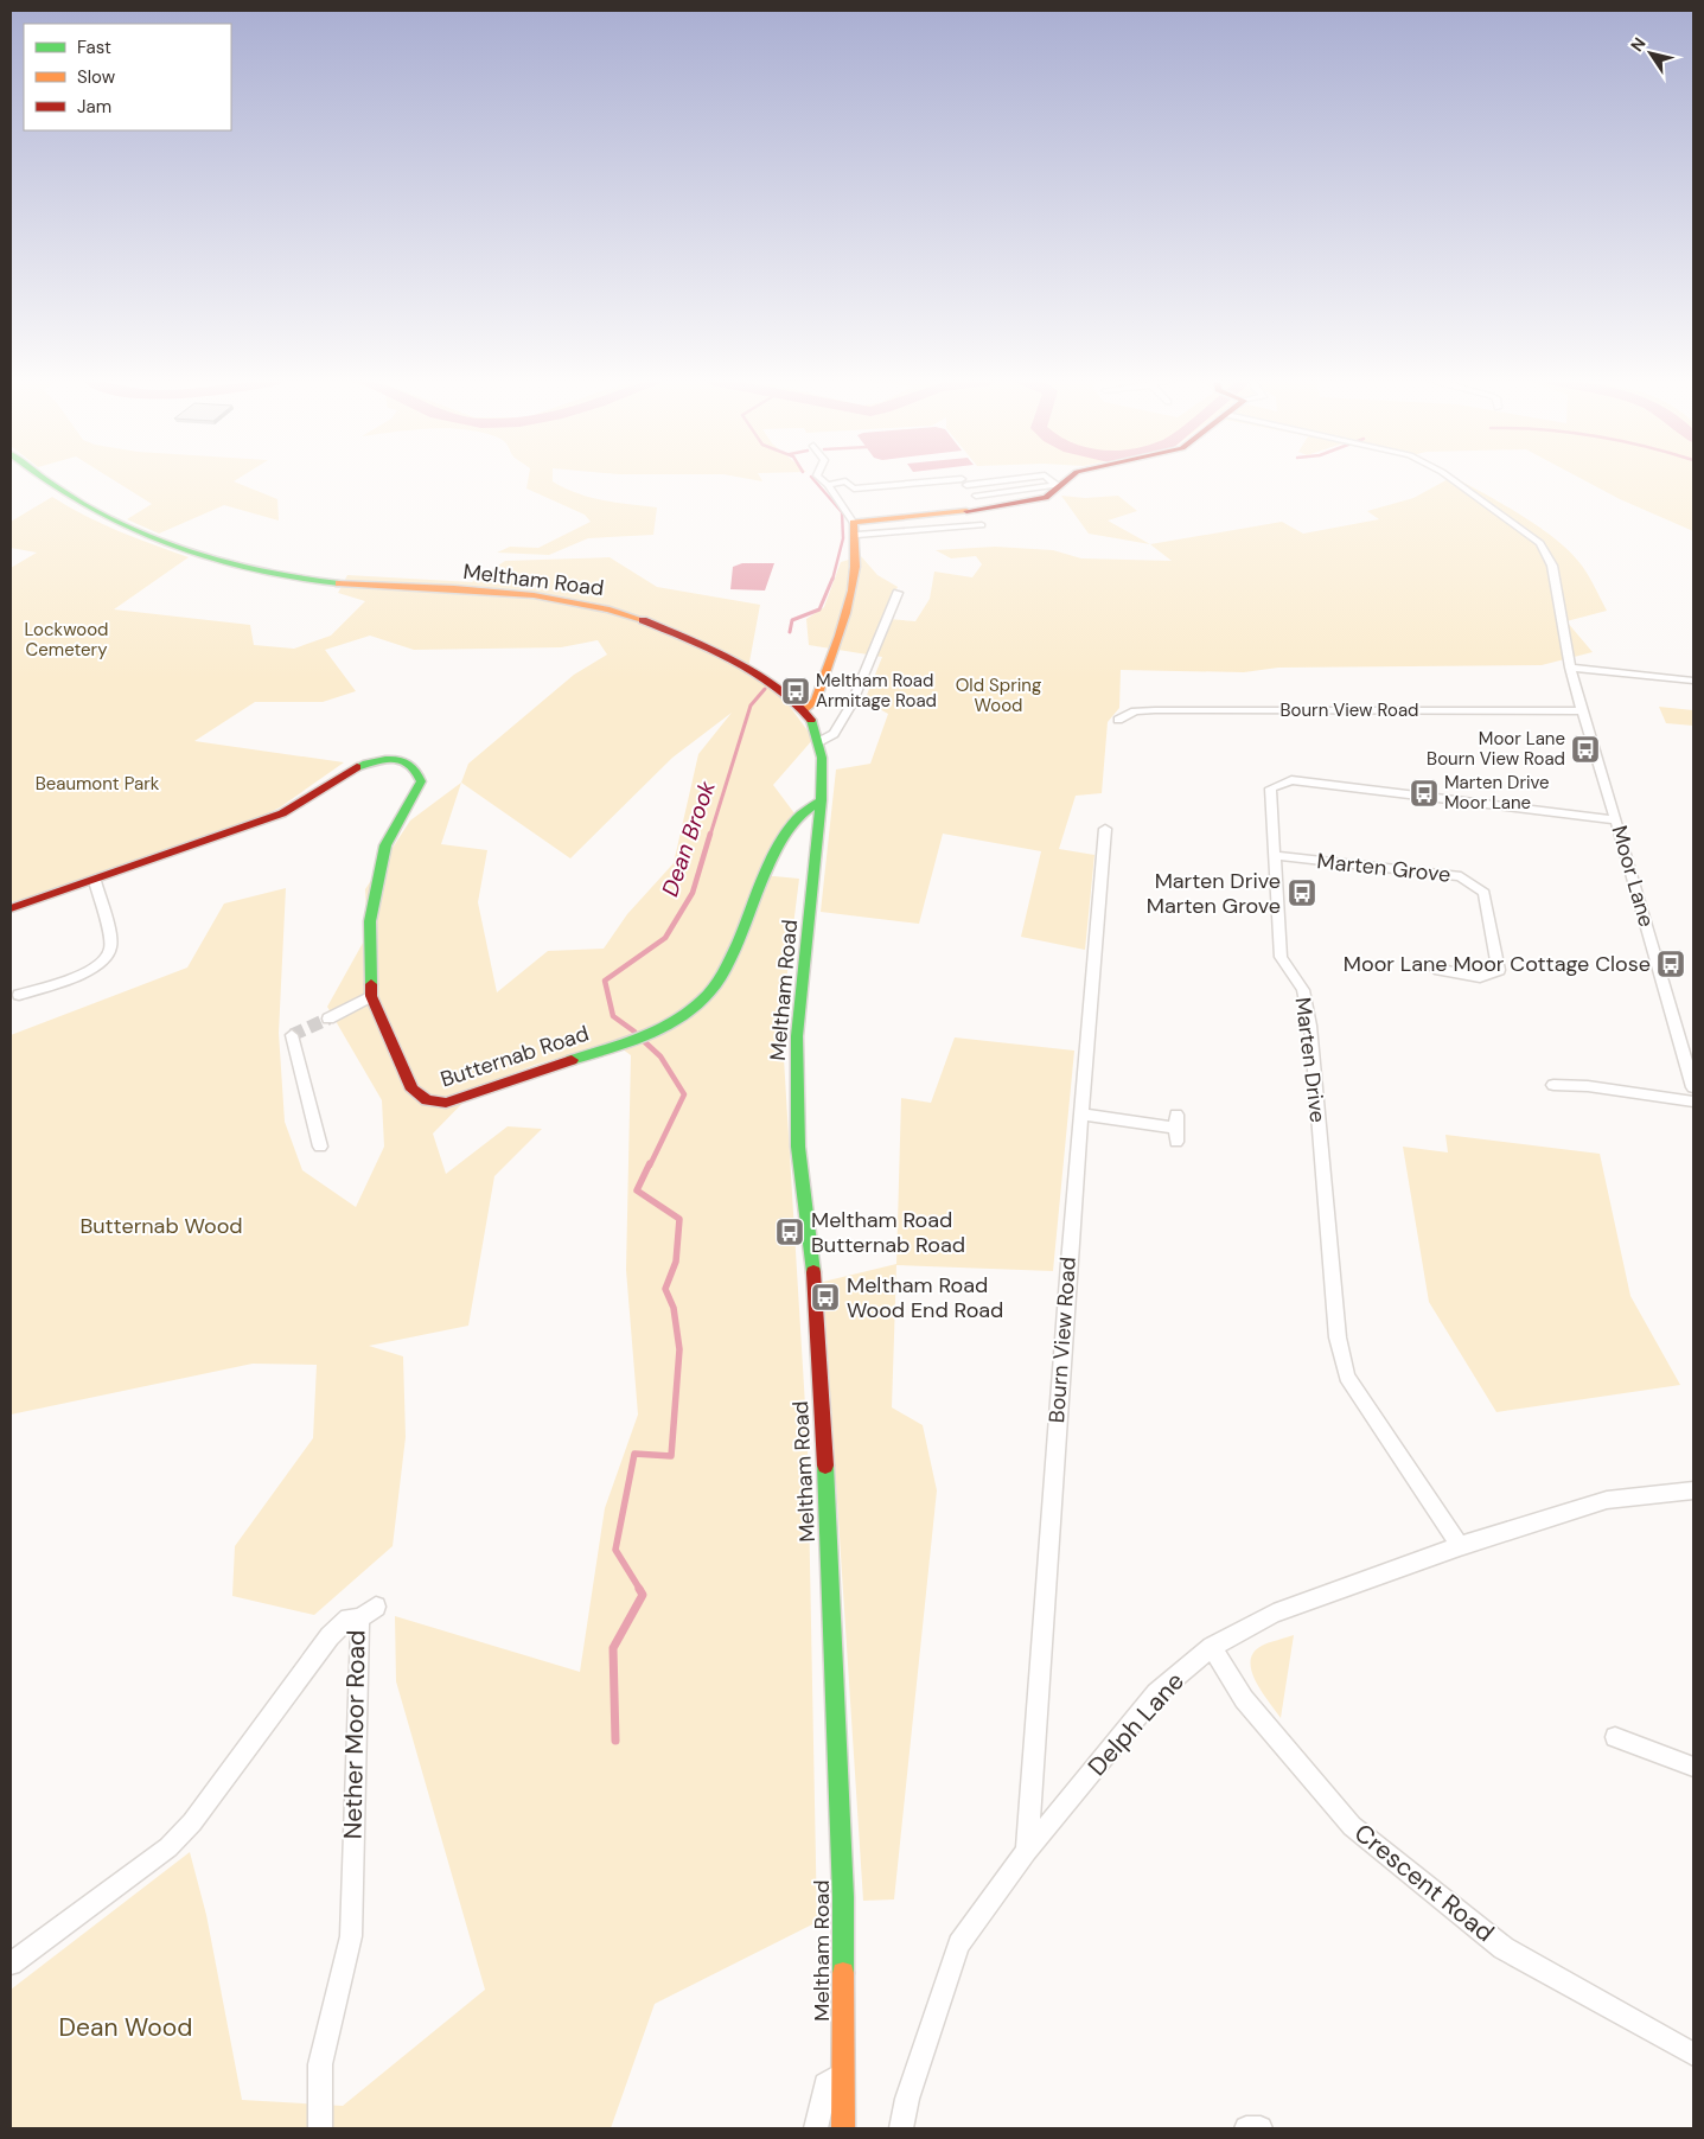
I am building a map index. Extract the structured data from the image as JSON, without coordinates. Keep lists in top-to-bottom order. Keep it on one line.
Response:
{"streets":{"main road":["Meltham Road","Butternab Road"],"street":["Bourn View Road","Marten Grove","Moor Lane","Marten Drive","Delph Lane","Nether Moor Road","Crescent Road"]},"crossings":[["Meltham Road","Butternab Road"],["Bourn View Road","Moor Lane"],["Bourn View Road","Delph Lane"],["Marten Grove","Marten Drive"],["Moor Lane","Marten Drive"],["Marten Drive","Delph Lane"],["Delph Lane","Crescent Road"]],"water":["Dean Brook"],"parks":["Lockwood Cemetery","Old Spring Wood","Beaumont Park","Butternab Wood","Dean Wood"],"places":{"bus stop":["Meltham Road Armitage Road","Moor Lane Bourn View Road","Marten Drive Moor Lane","Marten Drive Marten Grove","Moor Lane Moor Cottage Close","Meltham Road Butternab Road","Meltham Road Wood End Road"]},"legend":["Fast","Slow","Jam"],"north":"top left"}
